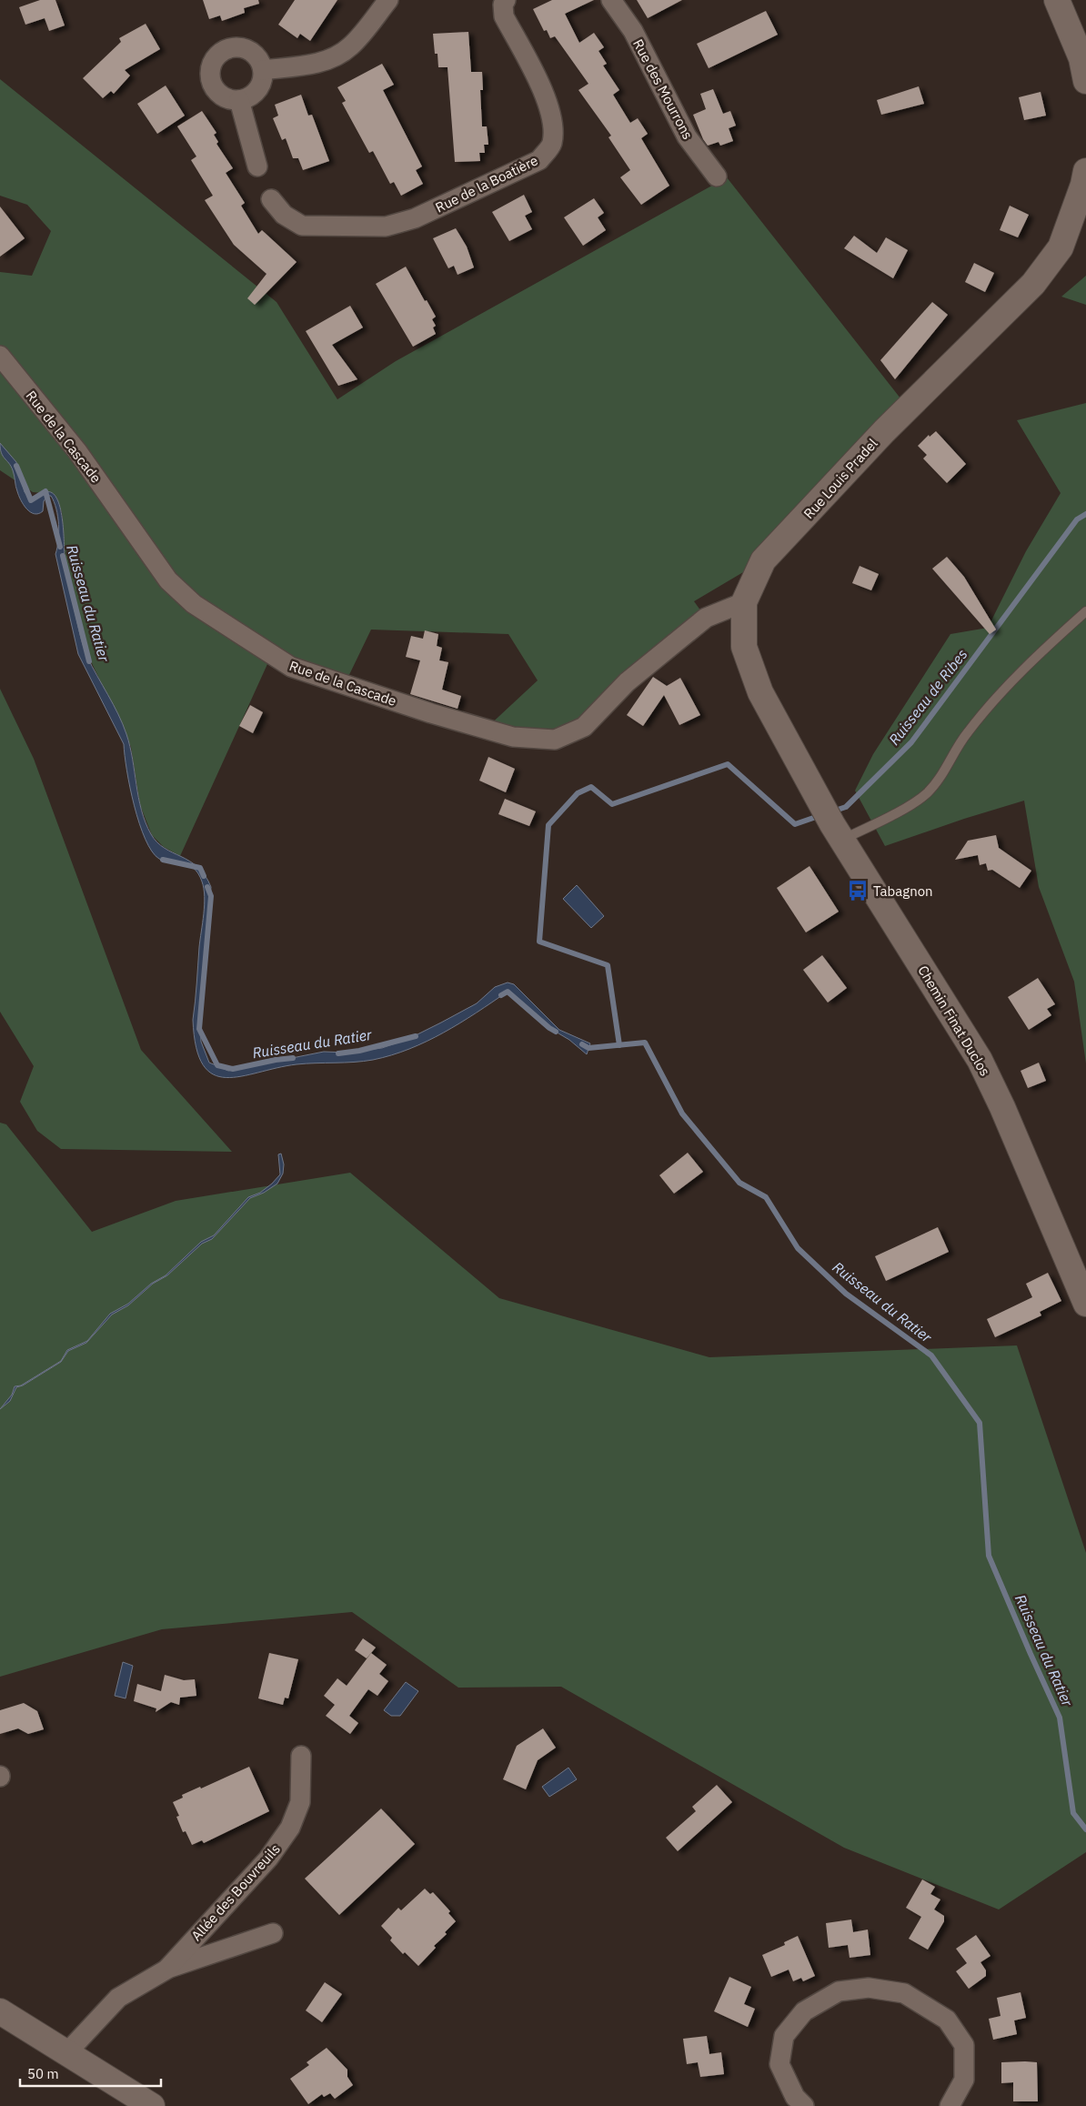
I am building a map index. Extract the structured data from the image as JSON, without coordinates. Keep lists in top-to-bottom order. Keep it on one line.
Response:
{"streets":{"main road":["Rue Louis Pradel","Chemin Finat Duclos"],"street":["Rue des Mourrons","Rue de la Boatière","Rue de la Cascade","Allée des Bouvreuils"]},"crossings":[["Rue de la Cascade","Rue Louis Pradel"],["Rue Louis Pradel","Chemin Finat Duclos"]],"water":["Ruisseau du Ratier","Ruisseau de Ribes"],"places":{"bus stop":["Tabagnon"]},"scale_bar":"50 m"}
